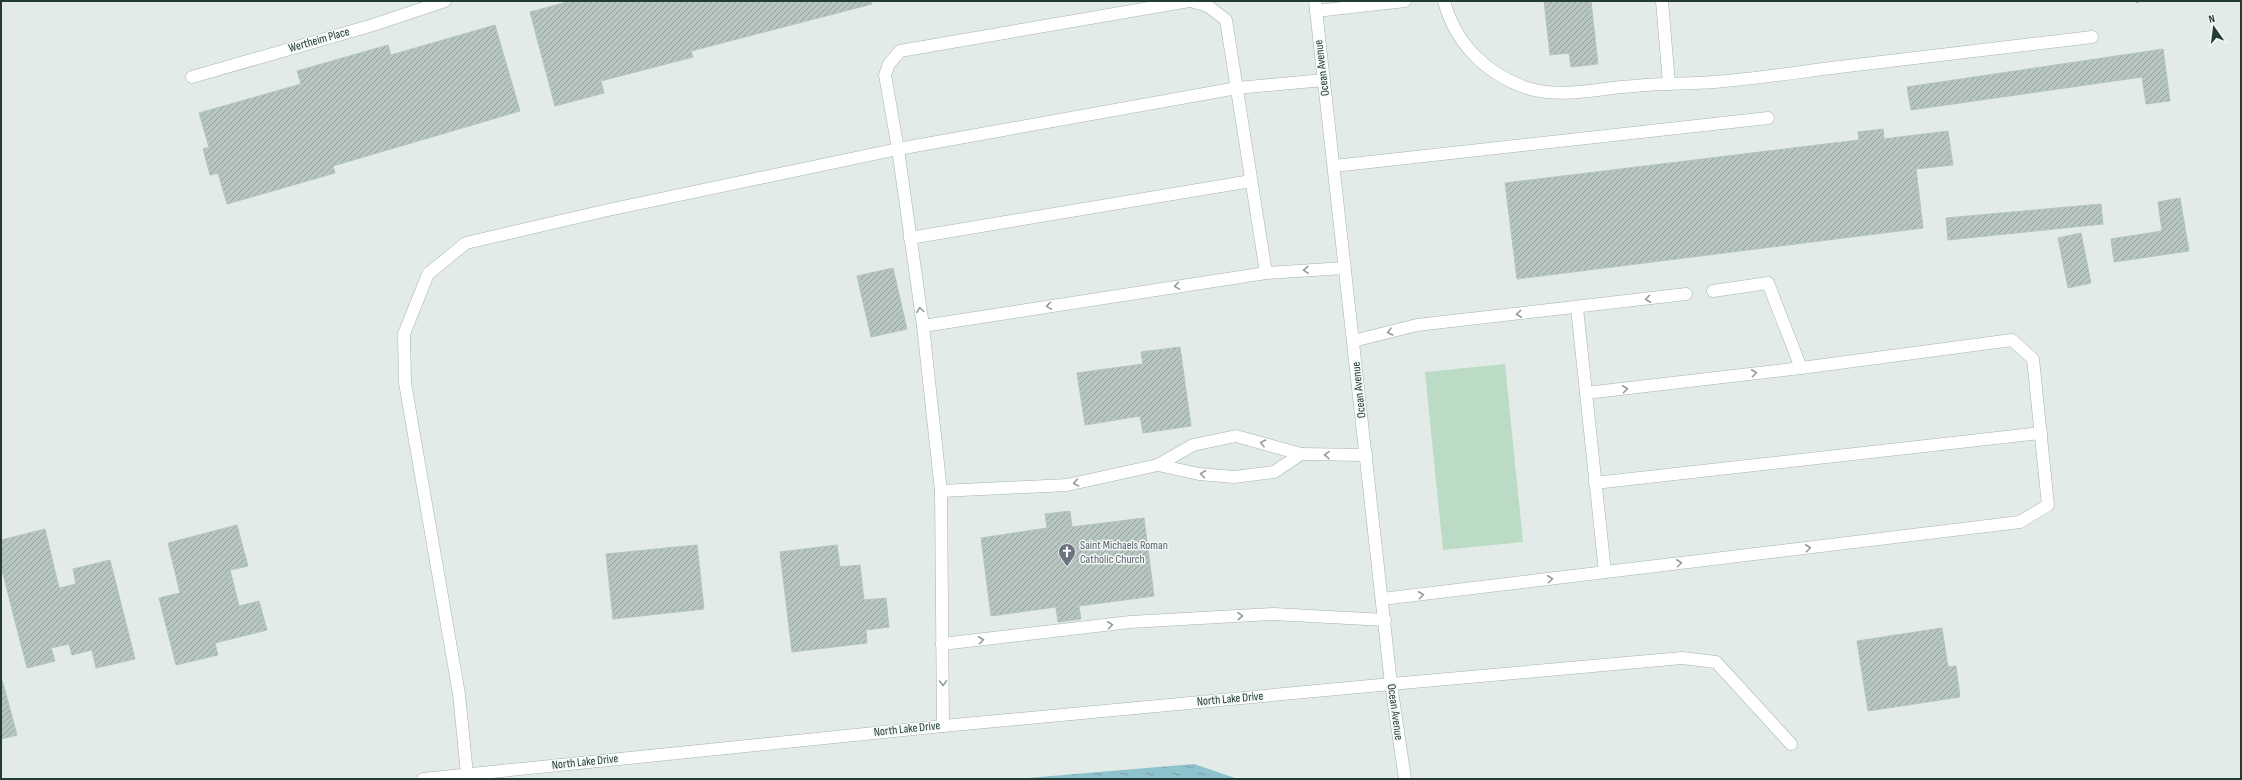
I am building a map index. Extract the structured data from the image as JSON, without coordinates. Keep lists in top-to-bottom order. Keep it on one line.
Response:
{"streets":{"street":["Wertheim Place","Ocean Avenue","North Lake Drive"]},"crossings":[["Ocean Avenue","North Lake Drive"]],"places":{"church":["Saint Michaels Roman Catholic Church"]},"north":"top"}
